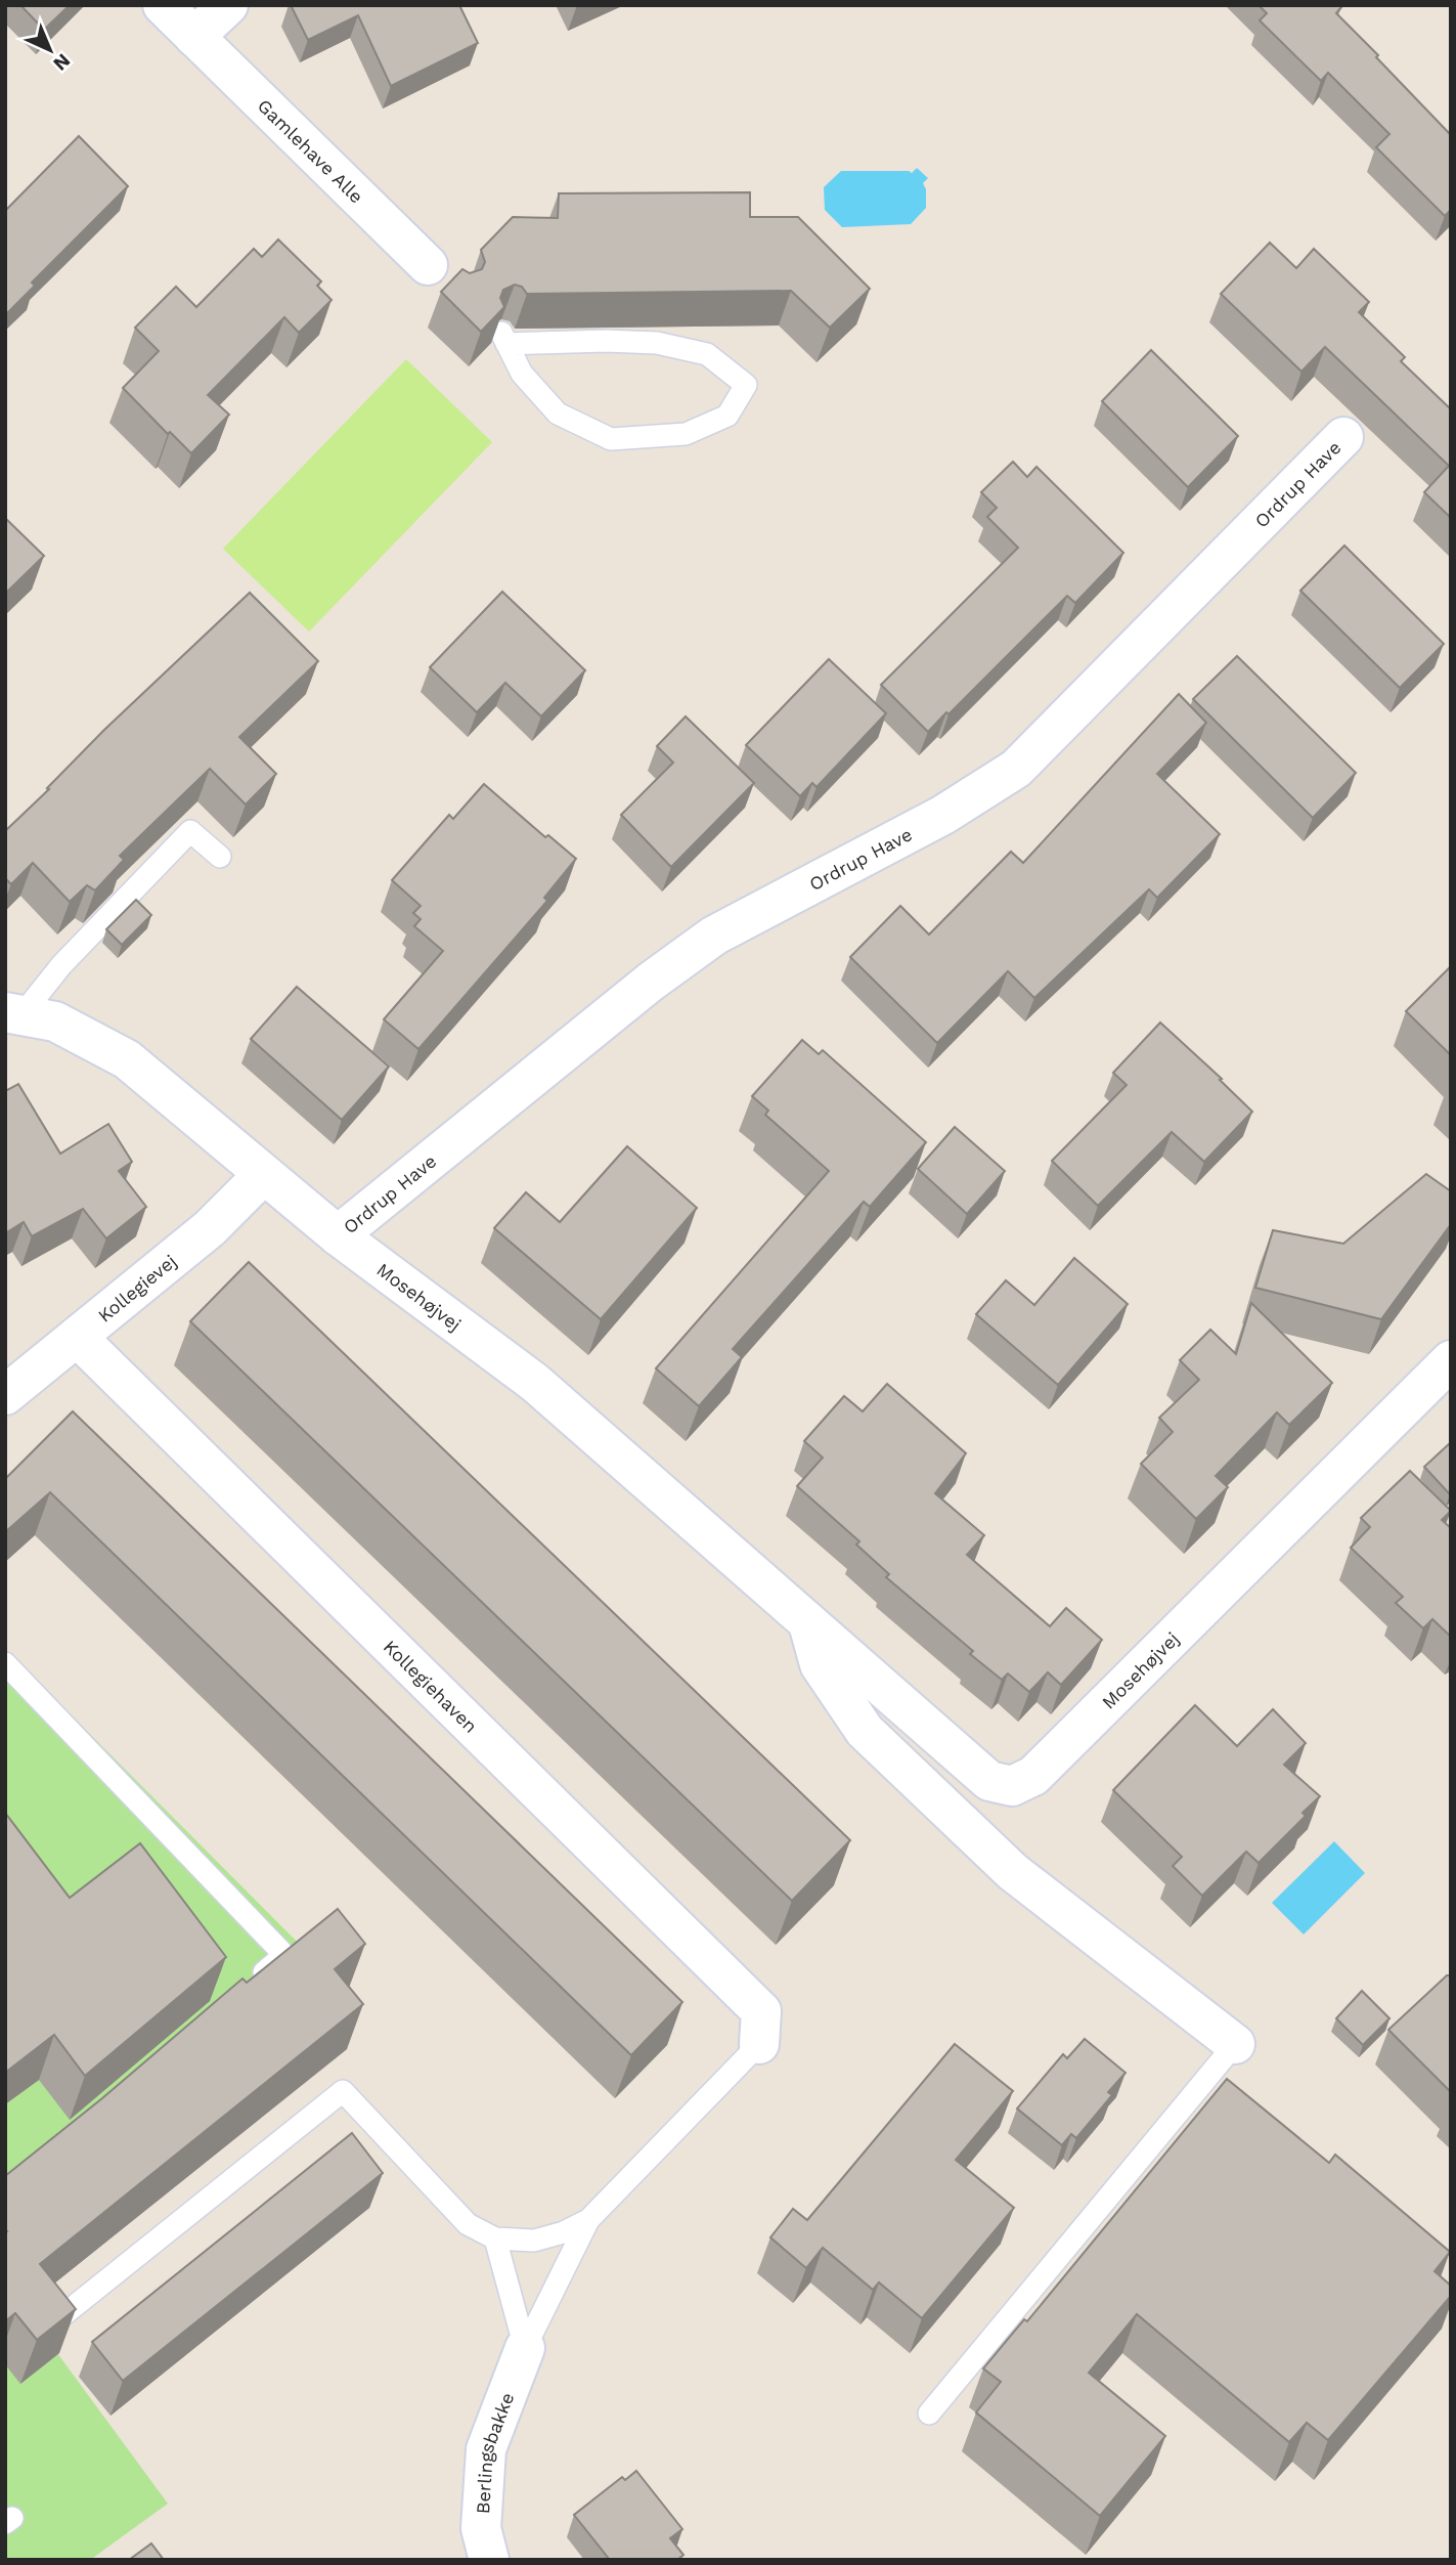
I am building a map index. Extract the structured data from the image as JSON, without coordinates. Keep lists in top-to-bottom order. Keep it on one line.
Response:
{"streets":{"street":["Gamlehave Alle","Ordrup Have","Kollegievej","Mosehøjvej","Kollegiehaven","Berlingsbakke"]},"crossings":[["Ordrup Have","Mosehøjvej"],["Kollegievej","Mosehøjvej"],["Kollegievej","Kollegiehaven"]],"north":"bottom right"}
